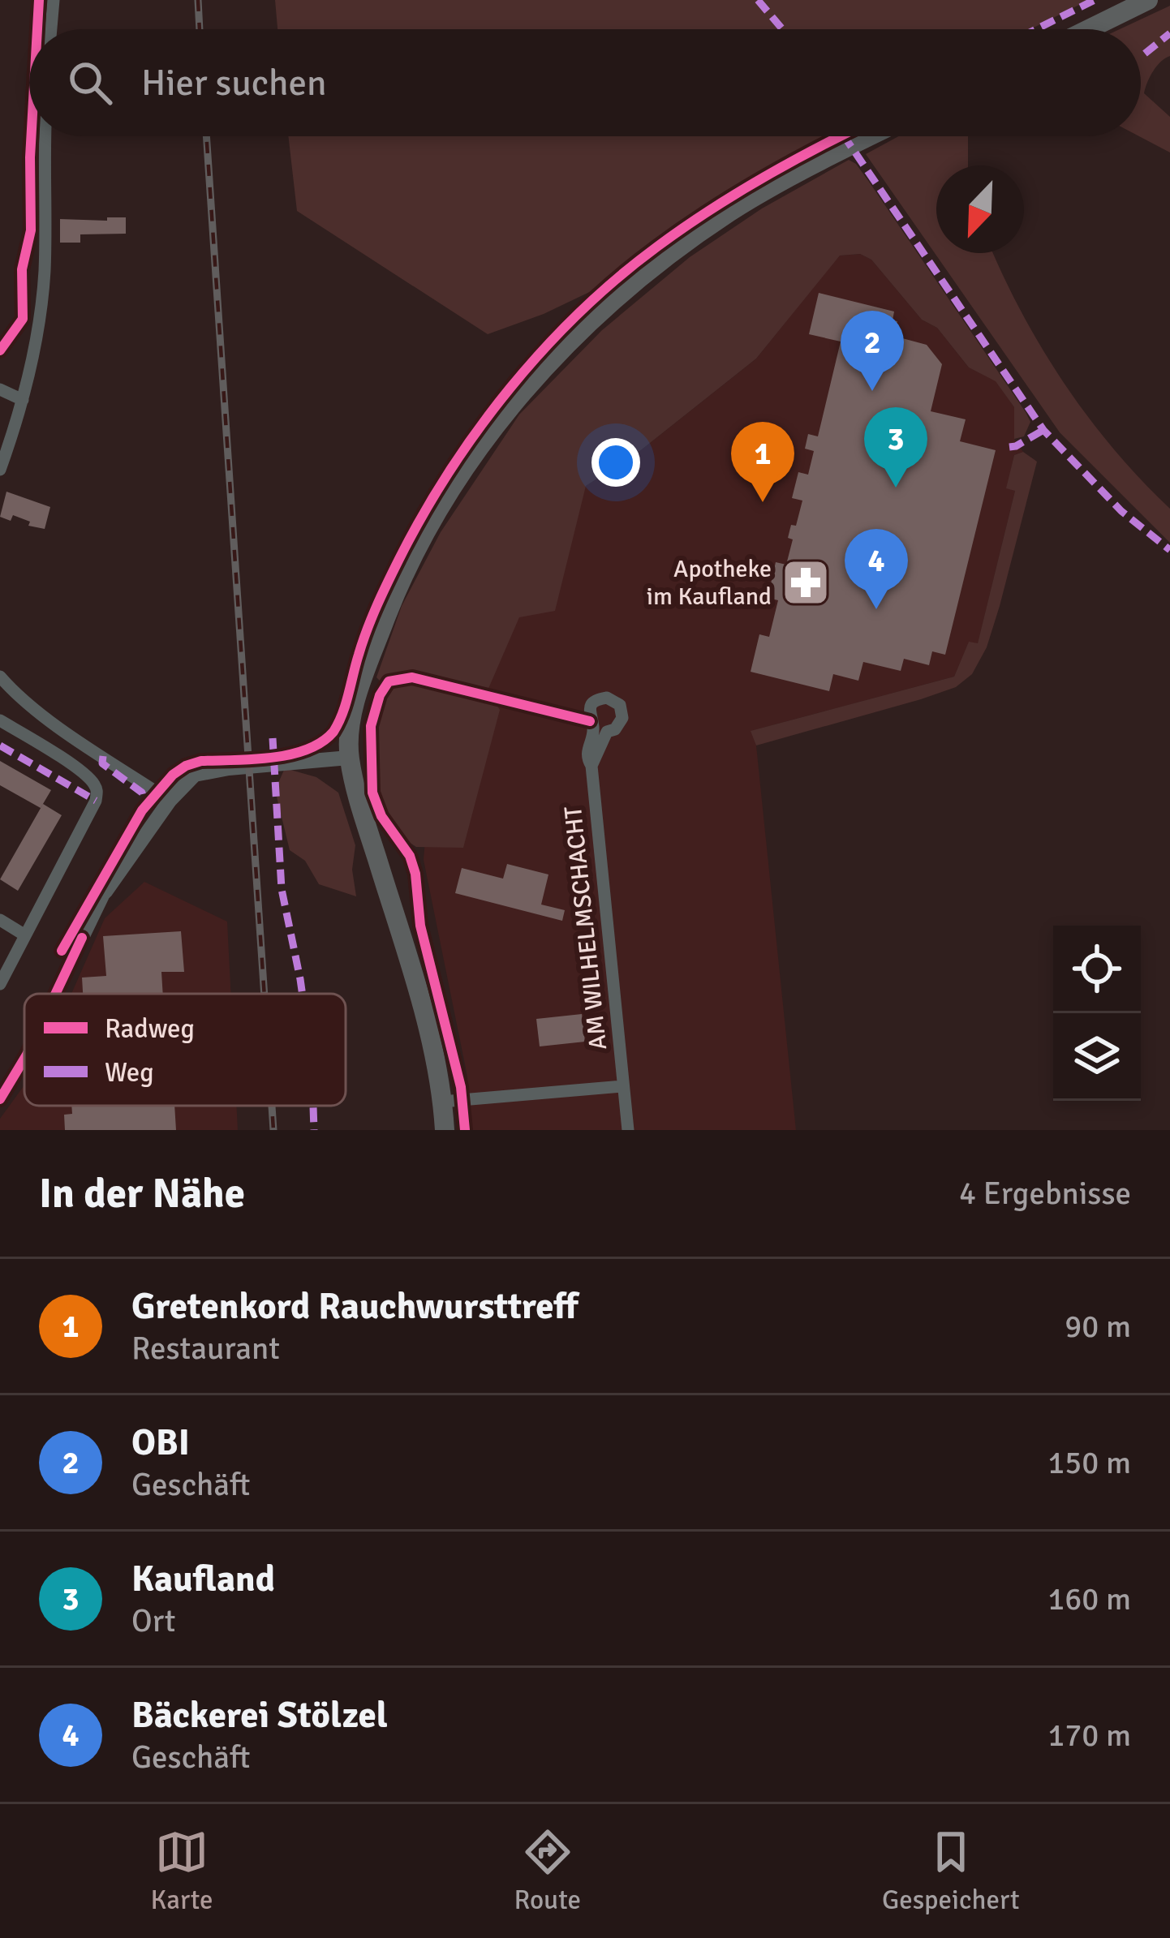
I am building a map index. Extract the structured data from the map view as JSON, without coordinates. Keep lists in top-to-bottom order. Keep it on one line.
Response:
{"streets":{"street":["AM WILHELMSCHACHT"]},"places":{"pharmacy":["Apotheke im Kaufland"]},"legend":["Radweg","Weg"],"north":"bottom left","page":{"search":"Hier suchen","pins":["2","3","1","4"],"heading":["In der Nähe","4 Ergebnisse"],"list":[{"mark":"1","name":"Gretenkord Rauchwursttreff","note":"Restaurant","value":"90 m"},{"mark":"2","name":"OBI","note":"Geschäft","value":"150 m"},{"mark":"3","name":"Kaufland","note":"Ort","value":"160 m"},{"mark":"4","name":"Bäckerei Stölzel","note":"Geschäft","value":"170 m"}],"nav":["Karte","Route","Gespeichert"]}}
